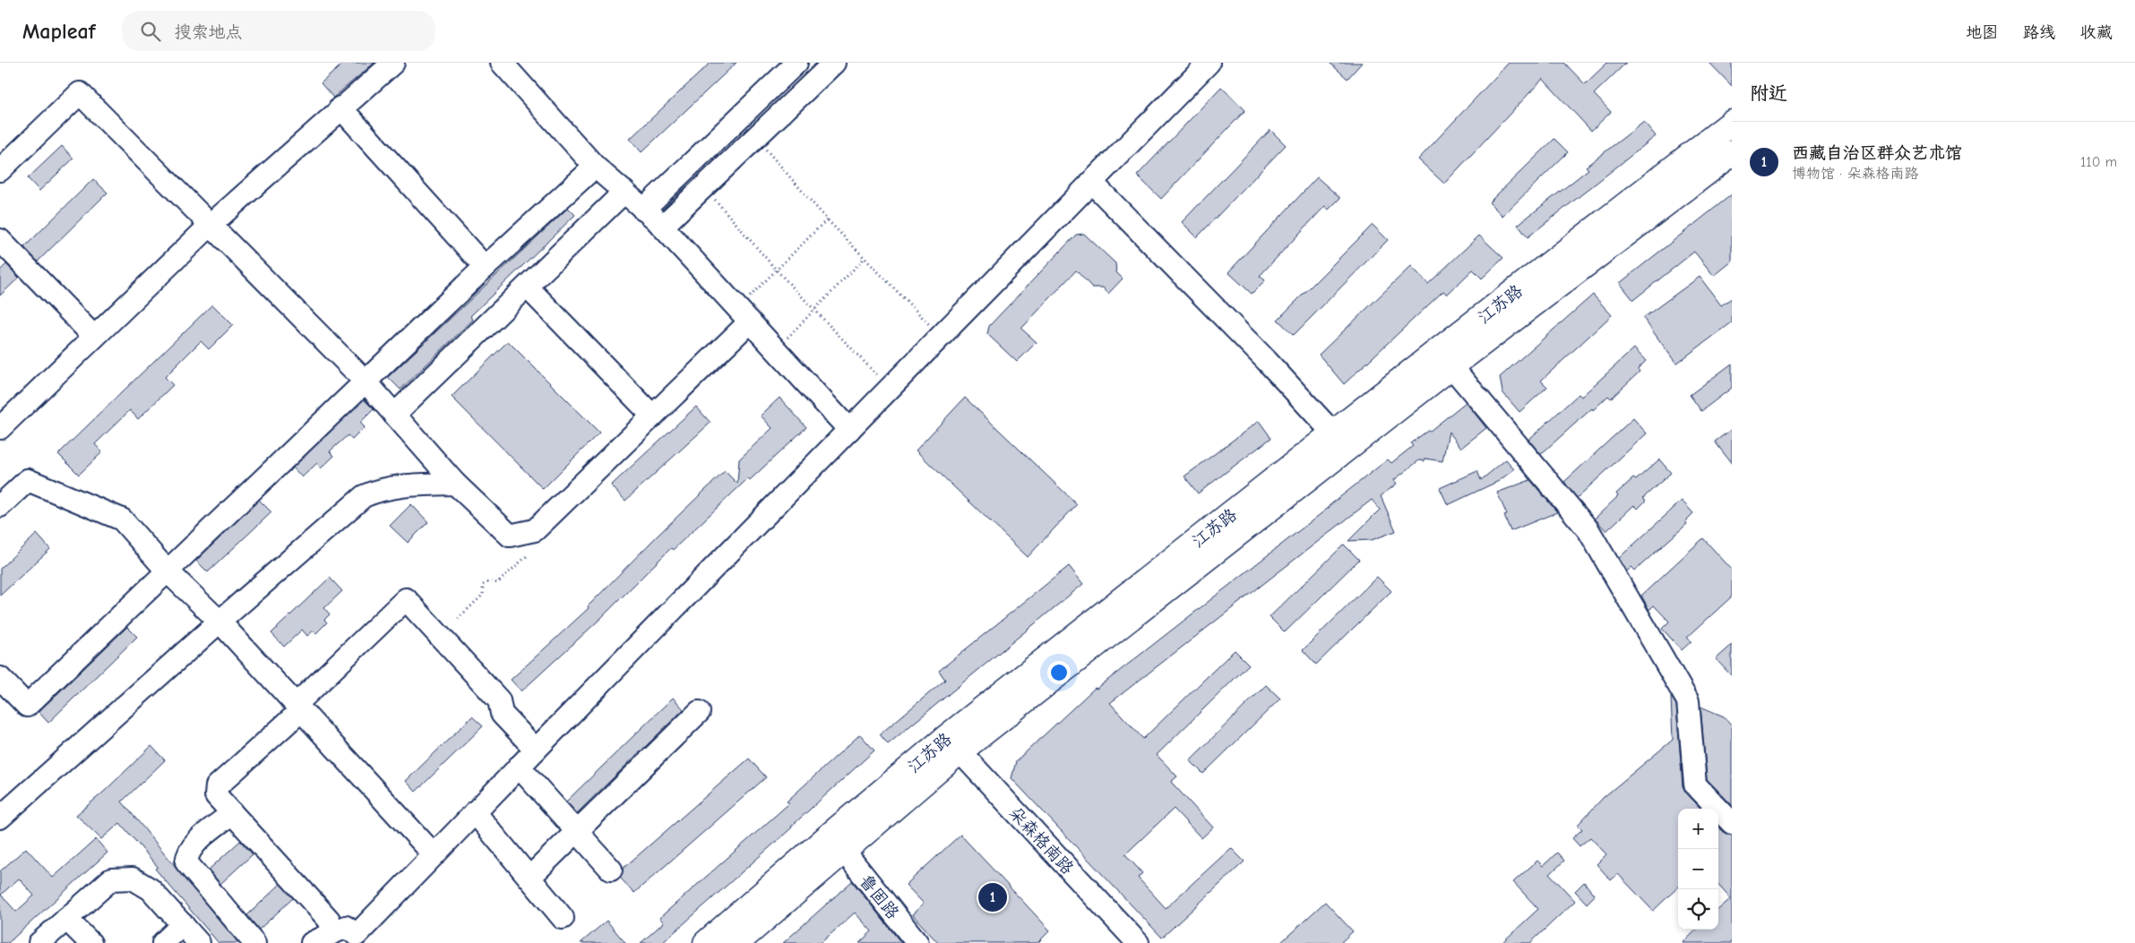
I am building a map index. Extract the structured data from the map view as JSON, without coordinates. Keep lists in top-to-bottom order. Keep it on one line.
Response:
{"streets":{"highway":["江苏路"],"street":["朵森格南路","鲁固路"]},"crossings":[["江苏路","朵森格南路"],["江苏路","鲁固路"]],"page":{"header":"Mapleaf","search":"搜索地点","nav":["地图","路线","收藏"],"heading":"附近","list":[{"mark":"1","name":"西藏自治区群众艺术馆","note":"博物馆 · 朵森格南路","value":"110 m"}],"map_buttons":["+","−"],"pins":"1"}}
